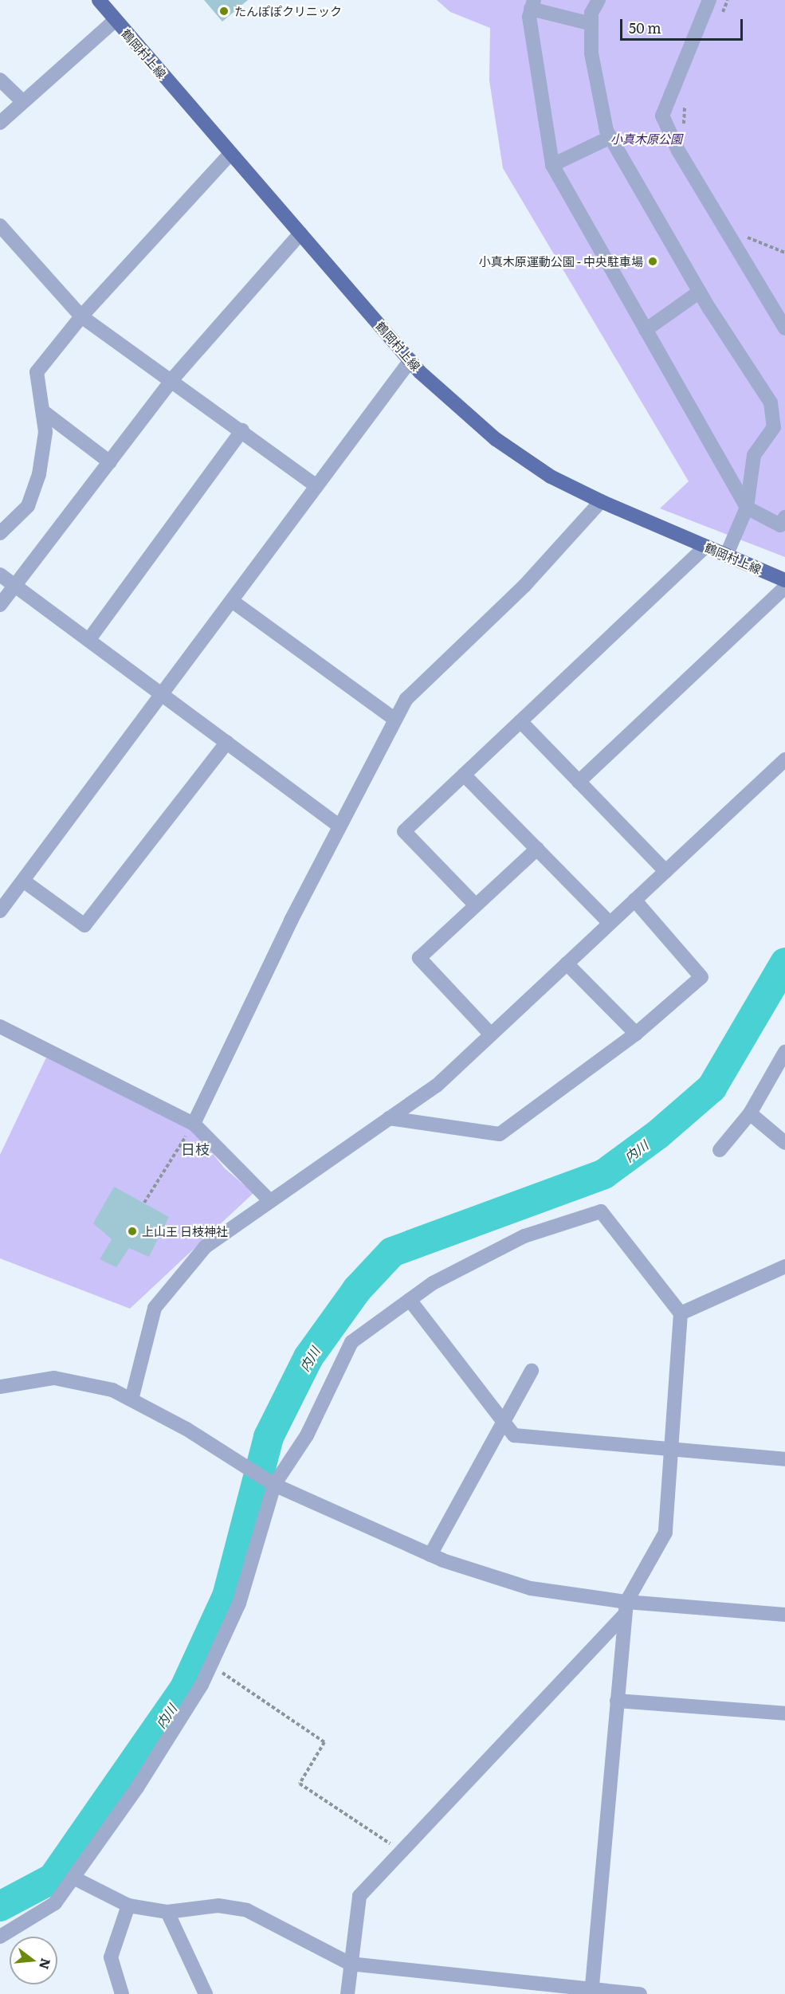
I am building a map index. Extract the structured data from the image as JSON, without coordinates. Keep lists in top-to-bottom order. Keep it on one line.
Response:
{"streets":{"main road":["鶴岡村上線"]},"districts":["日枝"],"water":["内川"],"parks":["小真木原公園"],"places":["たんぽぽクリニック","小真木原運動公園 - 中央駐車場","上山王 日枝神社"],"scale_bar":"50 m","north":"right"}
